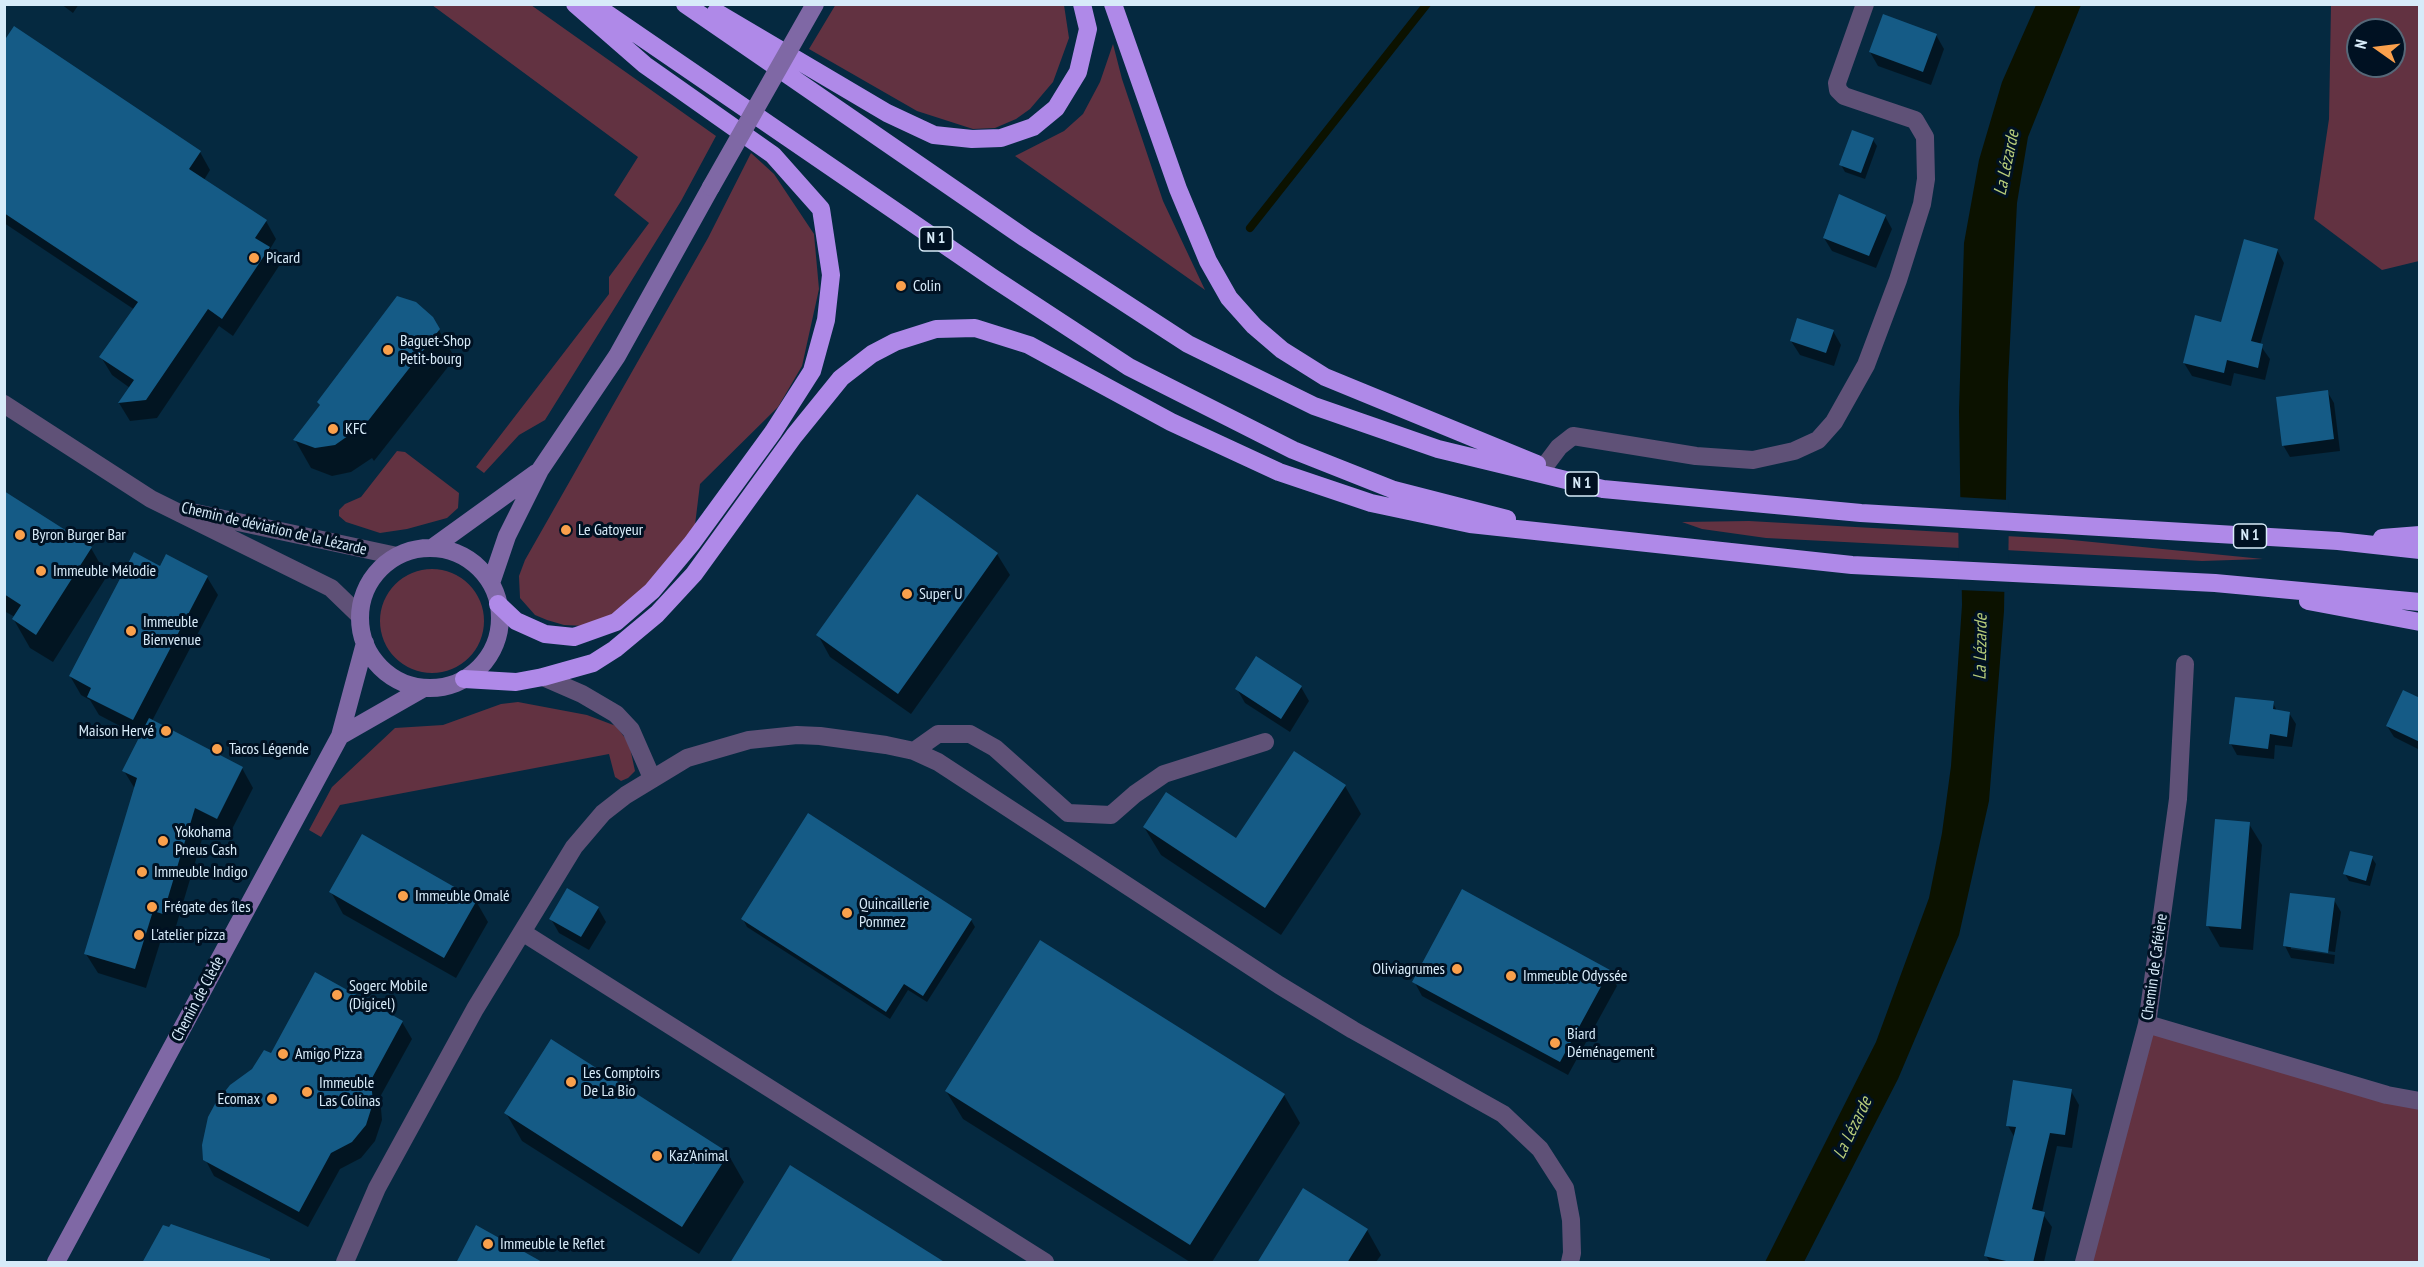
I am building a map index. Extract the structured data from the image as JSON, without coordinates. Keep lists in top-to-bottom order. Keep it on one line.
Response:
{"streets":{"highway":["N 1"],"main road":["Chemin de Clède"],"street":["Chemin de déviation de la Lézarde","Chemin de Caféière"]},"crossings":[["Chemin de déviation de la Lézarde","Chemin de Clède"]],"water":["La Lézarde"],"places":["Picard","Colin","Baguet-Shop Petit-bourg","KFC","Le Gatoyeur","Byron Burger Bar","Immeuble Mélodie","Super U","Immeuble Bienvenue","Maison Hervé","Tacos Légende","Yokohama Pneus Cash","Immeuble Indigo","Immeuble Omalé","Frégate des îles","Quincaillerie Pommez","L'atelier pizza","Oliviagrumes","Immeuble Odyssée","Sogerc Mobile (Digicel)","Biard Déménagement","Amigo Pizza","Les Comptoirs De La Bio","Immeuble Las Colinas","Ecomax","Kaz’Animal","Immeuble le Reflet"],"north":"left"}
